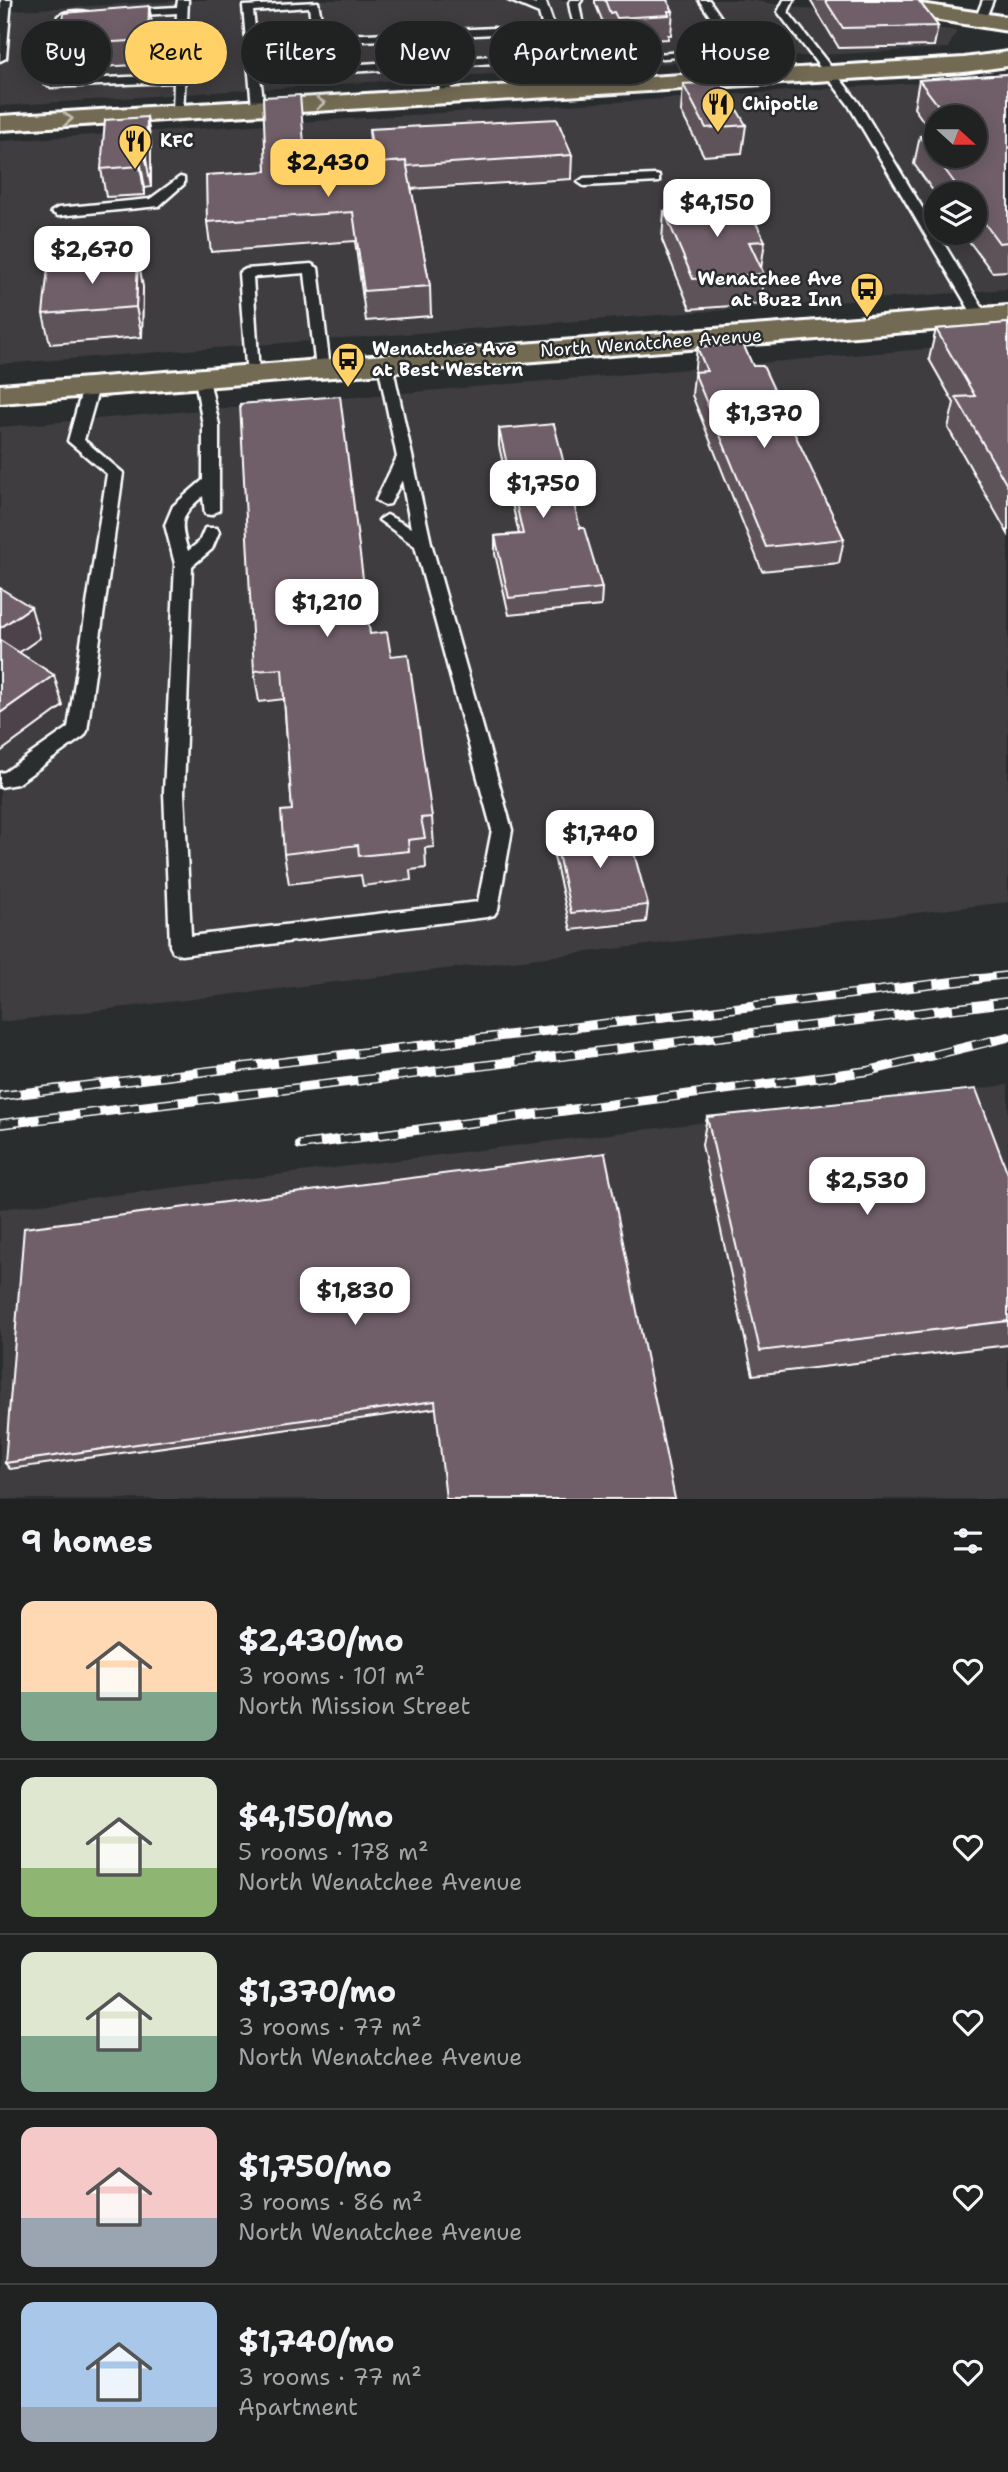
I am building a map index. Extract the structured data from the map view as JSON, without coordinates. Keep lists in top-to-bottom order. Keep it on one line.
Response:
{"streets":{"main road":["North Wenatchee Avenue"]},"places":{"restaurant":["Chipotle","KFC"],"bus stop":["Wenatchee Ave at Buzz Inn","Wenatchee Ave at Best Western"]},"north":"right","page":{"chip":["Buy","Rent","Filters","New","Apartment","House"],"price":["$2,430","$4,150","$2,670","$1,370","$1,750","$1,210","$1,740","$2,530","$1,830"],"heading":"9 homes","list":[{"name":"$2,430/mo","note":"3 rooms · 101 m² · North Mission Street"},{"name":"$4,150/mo","note":"5 rooms · 178 m² · North Wenatchee Avenue"},{"name":"$1,370/mo","note":"3 rooms · 77 m² · North Wenatchee Avenue"},{"name":"$1,750/mo","note":"3 rooms · 86 m² · North Wenatchee Avenue"},{"name":"$1,740/mo","note":"3 rooms · 77 m² · Apartment"}]}}
